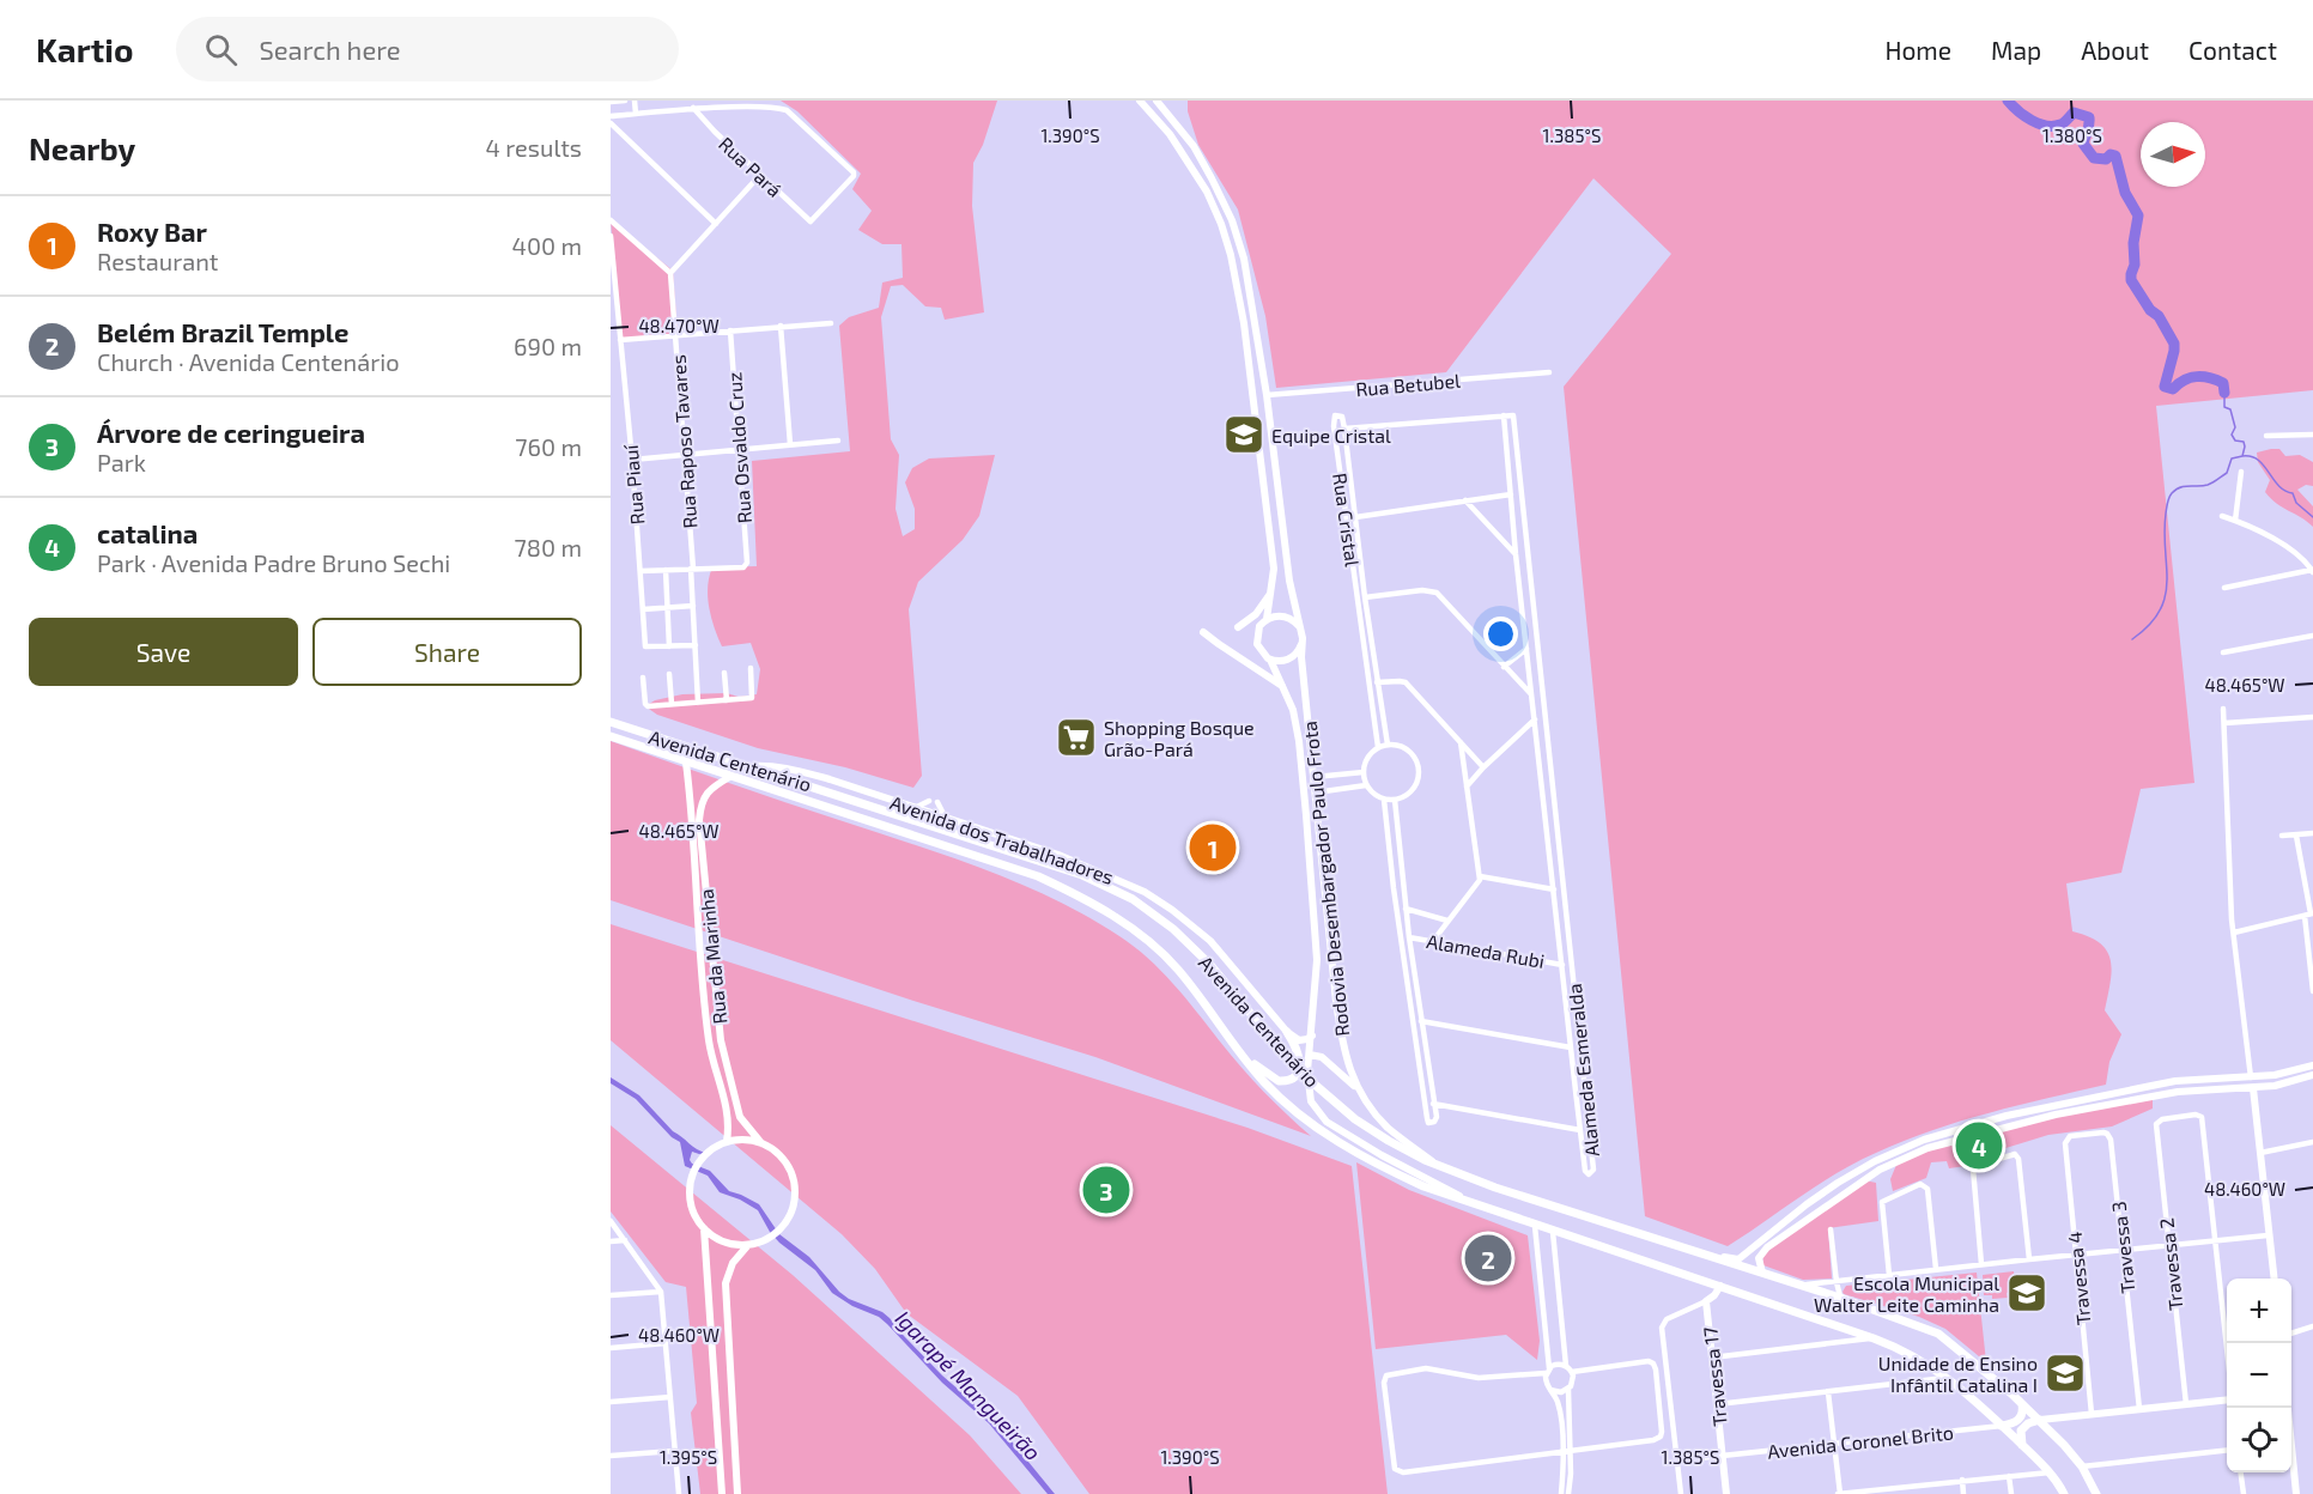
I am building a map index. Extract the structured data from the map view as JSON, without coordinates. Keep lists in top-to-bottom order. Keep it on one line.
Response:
{"streets":{"main road":["Avenida Centenário","Avenida dos Trabalhadores","Rodovia Desembargador Paulo Frota","Rua da Marinha","Travessa 17"],"street":["Rua Pará","Rua Betubel","Rua Raposo Tavares","Rua Osvaldo Cruz","Rua Piauí","Rua Cristal","Alameda Rubi","Alameda Esmeralda","Travessa 3","Travessa 2","Travessa 4","Avenida Coronel Brito"]},"crossings":[["Rua Raposo Tavares","Rua Osvaldo Cruz"],["Avenida Centenário","Avenida dos Trabalhadores"],["Avenida Centenário","Rodovia Desembargador Paulo Frota"],["Avenida Centenário","Rua da Marinha"],["Avenida Centenário","Avenida Coronel Brito"],["Alameda Rubi","Alameda Esmeralda"],["Travessa 3","Travessa 4"],["Travessa 17","Avenida Coronel Brito"]],"water":["Igarapé Mangueirão"],"places":{"school or university":["Equipe Cristal","Escola Municipal Walter Leite Caminha","Unidade de Ensino Infântil Catalina I"],"supermarket":["Shopping Bosque Grão-Pará"]},"north":"right","page":{"header":"Kartio","search":"Search here","nav":["Home","Map","About","Contact"],"heading":["Nearby","4 results"],"list":[{"mark":"1","name":"Roxy Bar","note":"Restaurant","value":"400 m"},{"mark":"2","name":"Belém Brazil Temple","note":"Church · Avenida Centenário","value":"690 m"},{"mark":"3","name":"Árvore de ceringueira","note":"Park","value":"760 m"},{"mark":"4","name":"catalina","note":"Park · Avenida Padre Bruno Sechi","value":"780 m"}],"buttons":["Save","Share"],"pins":["1","4","3","2"],"map_buttons":["+","−"]},"coordinates":["1.390°S","1.385°S","1.380°S","48.470°W","48.465°W","48.460°W","1.395°S"]}
